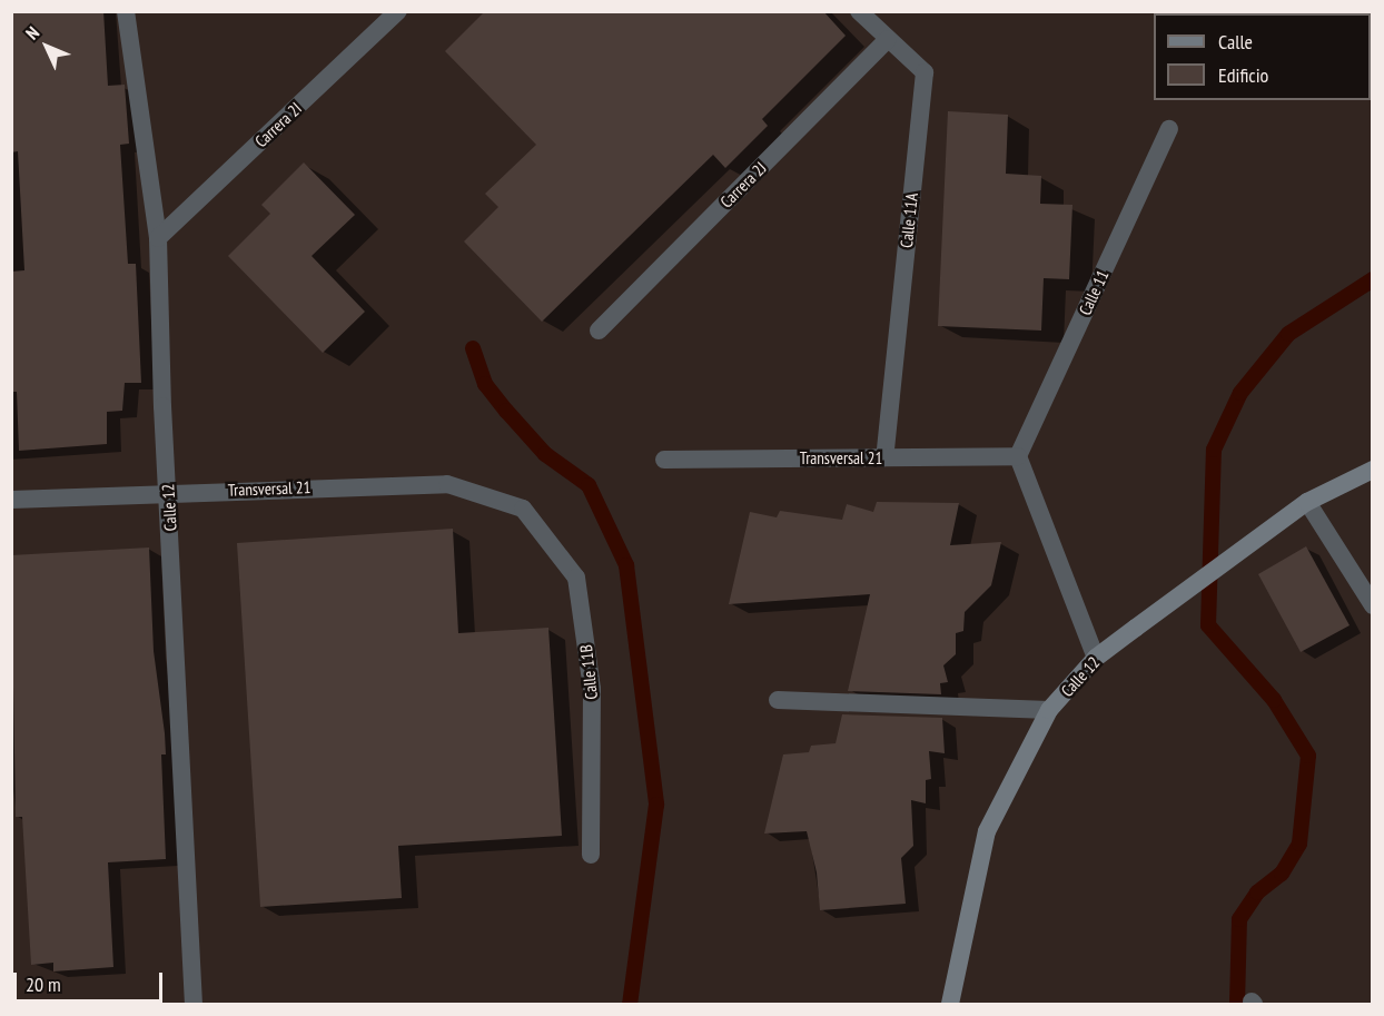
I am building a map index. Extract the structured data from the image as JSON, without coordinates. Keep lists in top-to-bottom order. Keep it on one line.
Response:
{"streets":{"main road":["Calle 12"],"street":["Carrera 2I","Carrera 2J","Calle 11A","Calle 11","Transversal 21","Calle 11B"]},"crossings":[["Carrera 2I","Calle 12"],["Carrera 2J","Calle 11A"],["Calle 11A","Transversal 21"],["Calle 11","Transversal 21"],["Transversal 21","Calle 12"],["Transversal 21","Calle 11B"]],"legend":["Calle","Edificio"],"scale_bar":"20 m","north":"top left"}
